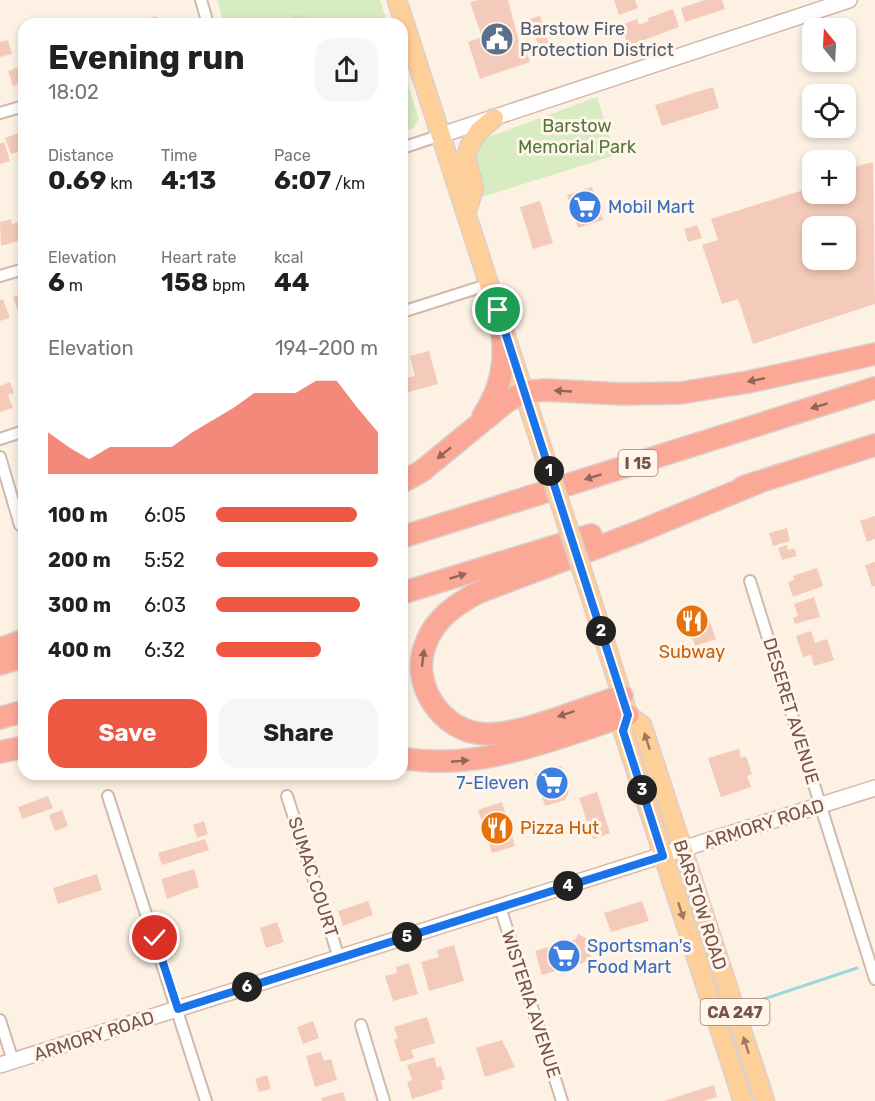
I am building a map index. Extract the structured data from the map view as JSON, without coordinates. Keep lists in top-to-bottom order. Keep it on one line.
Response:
{"streets":{"highway":["I 15"],"main road":["BARSTOW ROAD","CA 247"],"street":["DESERET AVENUE","ARMORY ROAD","SUMAC COURT","WISTERIA AVENUE"]},"crossings":[["DESERET AVENUE","ARMORY ROAD"],["ARMORY ROAD","SUMAC COURT"],["ARMORY ROAD","BARSTOW ROAD"],["ARMORY ROAD","WISTERIA AVENUE"]],"parks":["Barstow Memorial Park"],"places":{"public building":["Barstow Fire Protection District"],"supermarket":["Mobil Mart","7-Eleven","Sportsman's Food Mart"],"restaurant":["Subway","Pizza Hut"]},"north":"top","page":{"map_buttons":["+","−"],"heading":["Evening run","18:02"],"stats":[["Distance","0.69 km"],["Time","4:13"],["Pace","6:07 /km"],["Elevation","6 m"],["Heart rate","158 bpm"],["kcal","44"]],"chart":["Elevation","194–200 m"],"pins":["1","2","3","4","5","6"],"list":[{"name":"100 m","note":"6:05"},{"name":"200 m","note":"5:52"},{"name":"300 m","note":"6:03"},{"name":"400 m","note":"6:32"}],"buttons":["Save","Share"]}}
